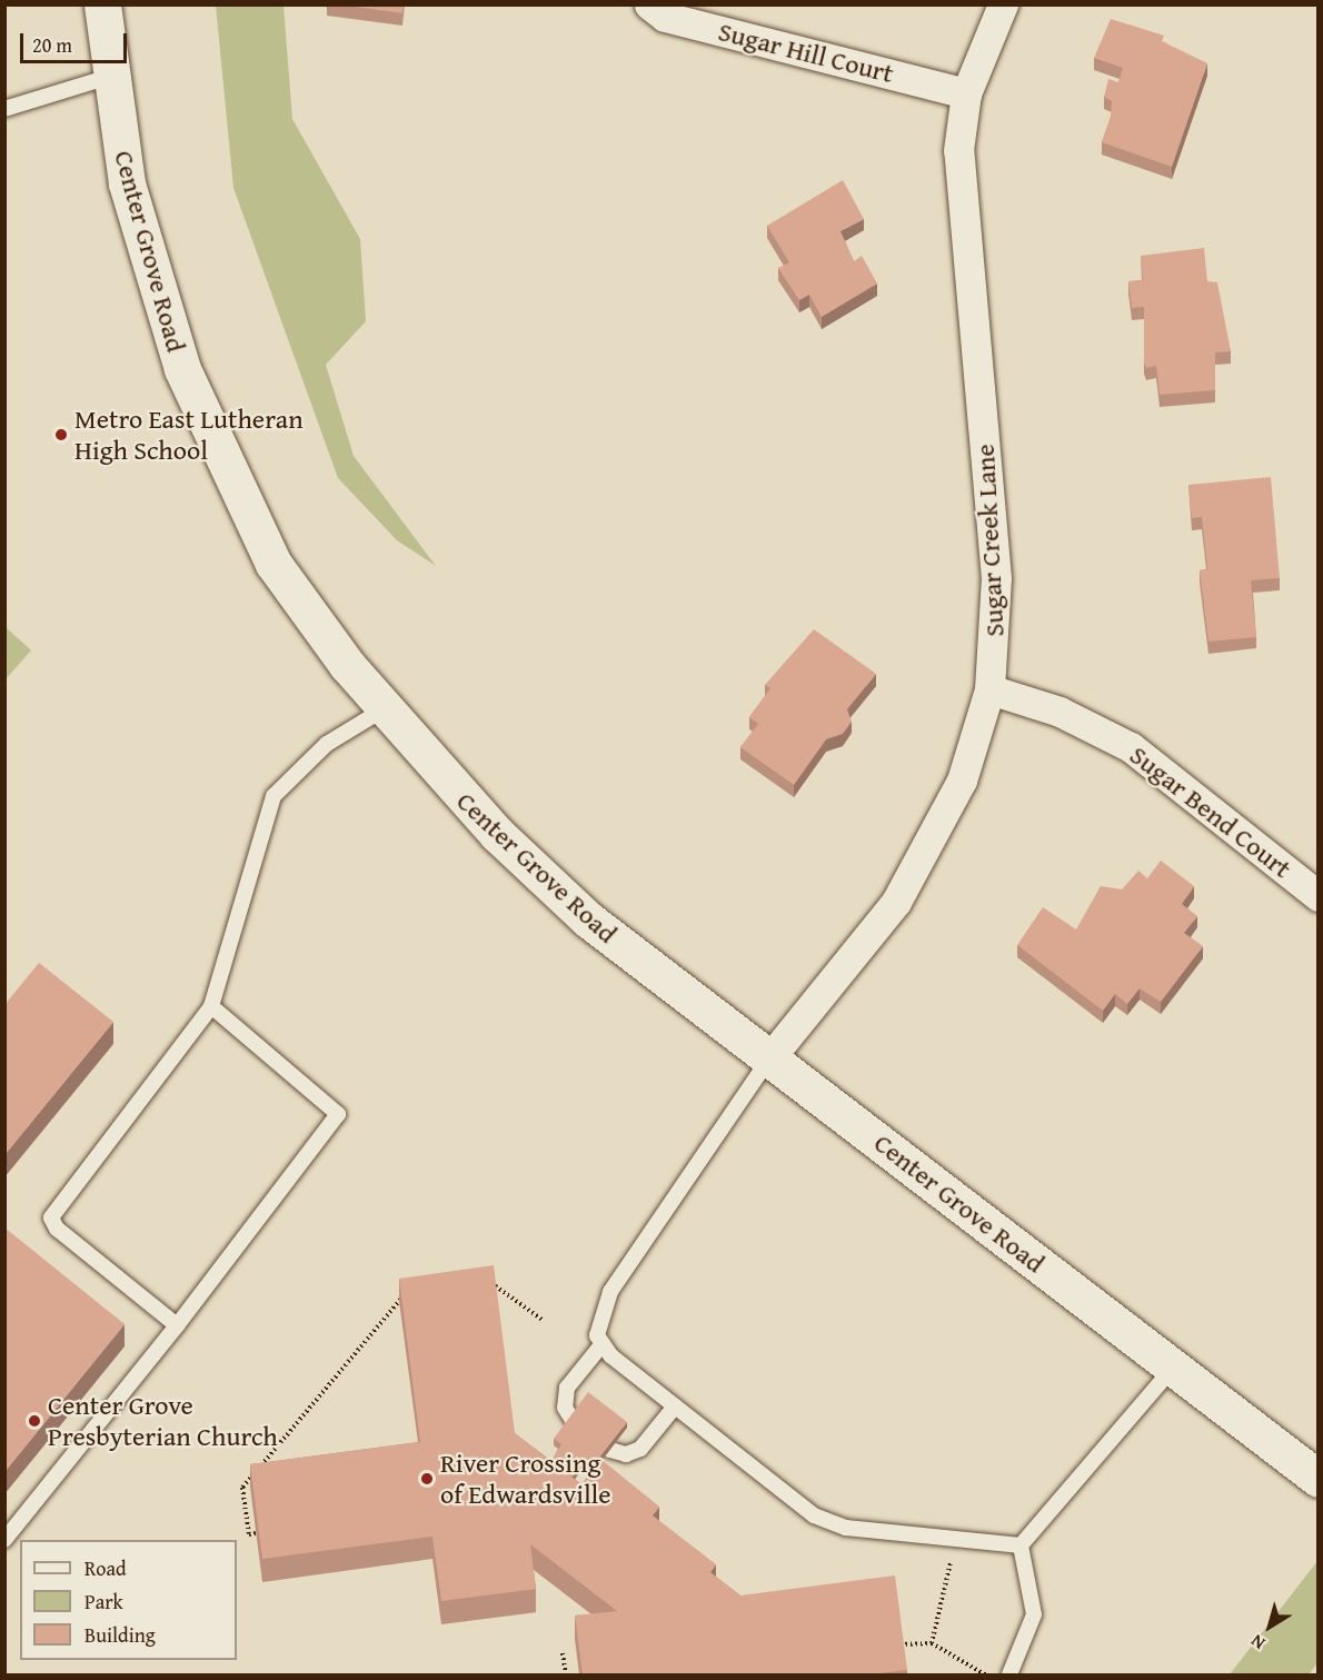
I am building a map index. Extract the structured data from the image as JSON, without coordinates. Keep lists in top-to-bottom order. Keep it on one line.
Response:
{"streets":{"street":["Sugar Hill Court","Center Grove Road","Sugar Creek Lane","Sugar Bend Court"]},"crossings":[["Sugar Hill Court","Sugar Creek Lane"],["Center Grove Road","Sugar Creek Lane"],["Sugar Creek Lane","Sugar Bend Court"]],"places":["Metro East Lutheran High School","Center Grove Presbyterian Church","River Crossing of Edwardsville"],"legend":["Road","Park","Building"],"scale_bar":"20 m","north":"bottom left"}
